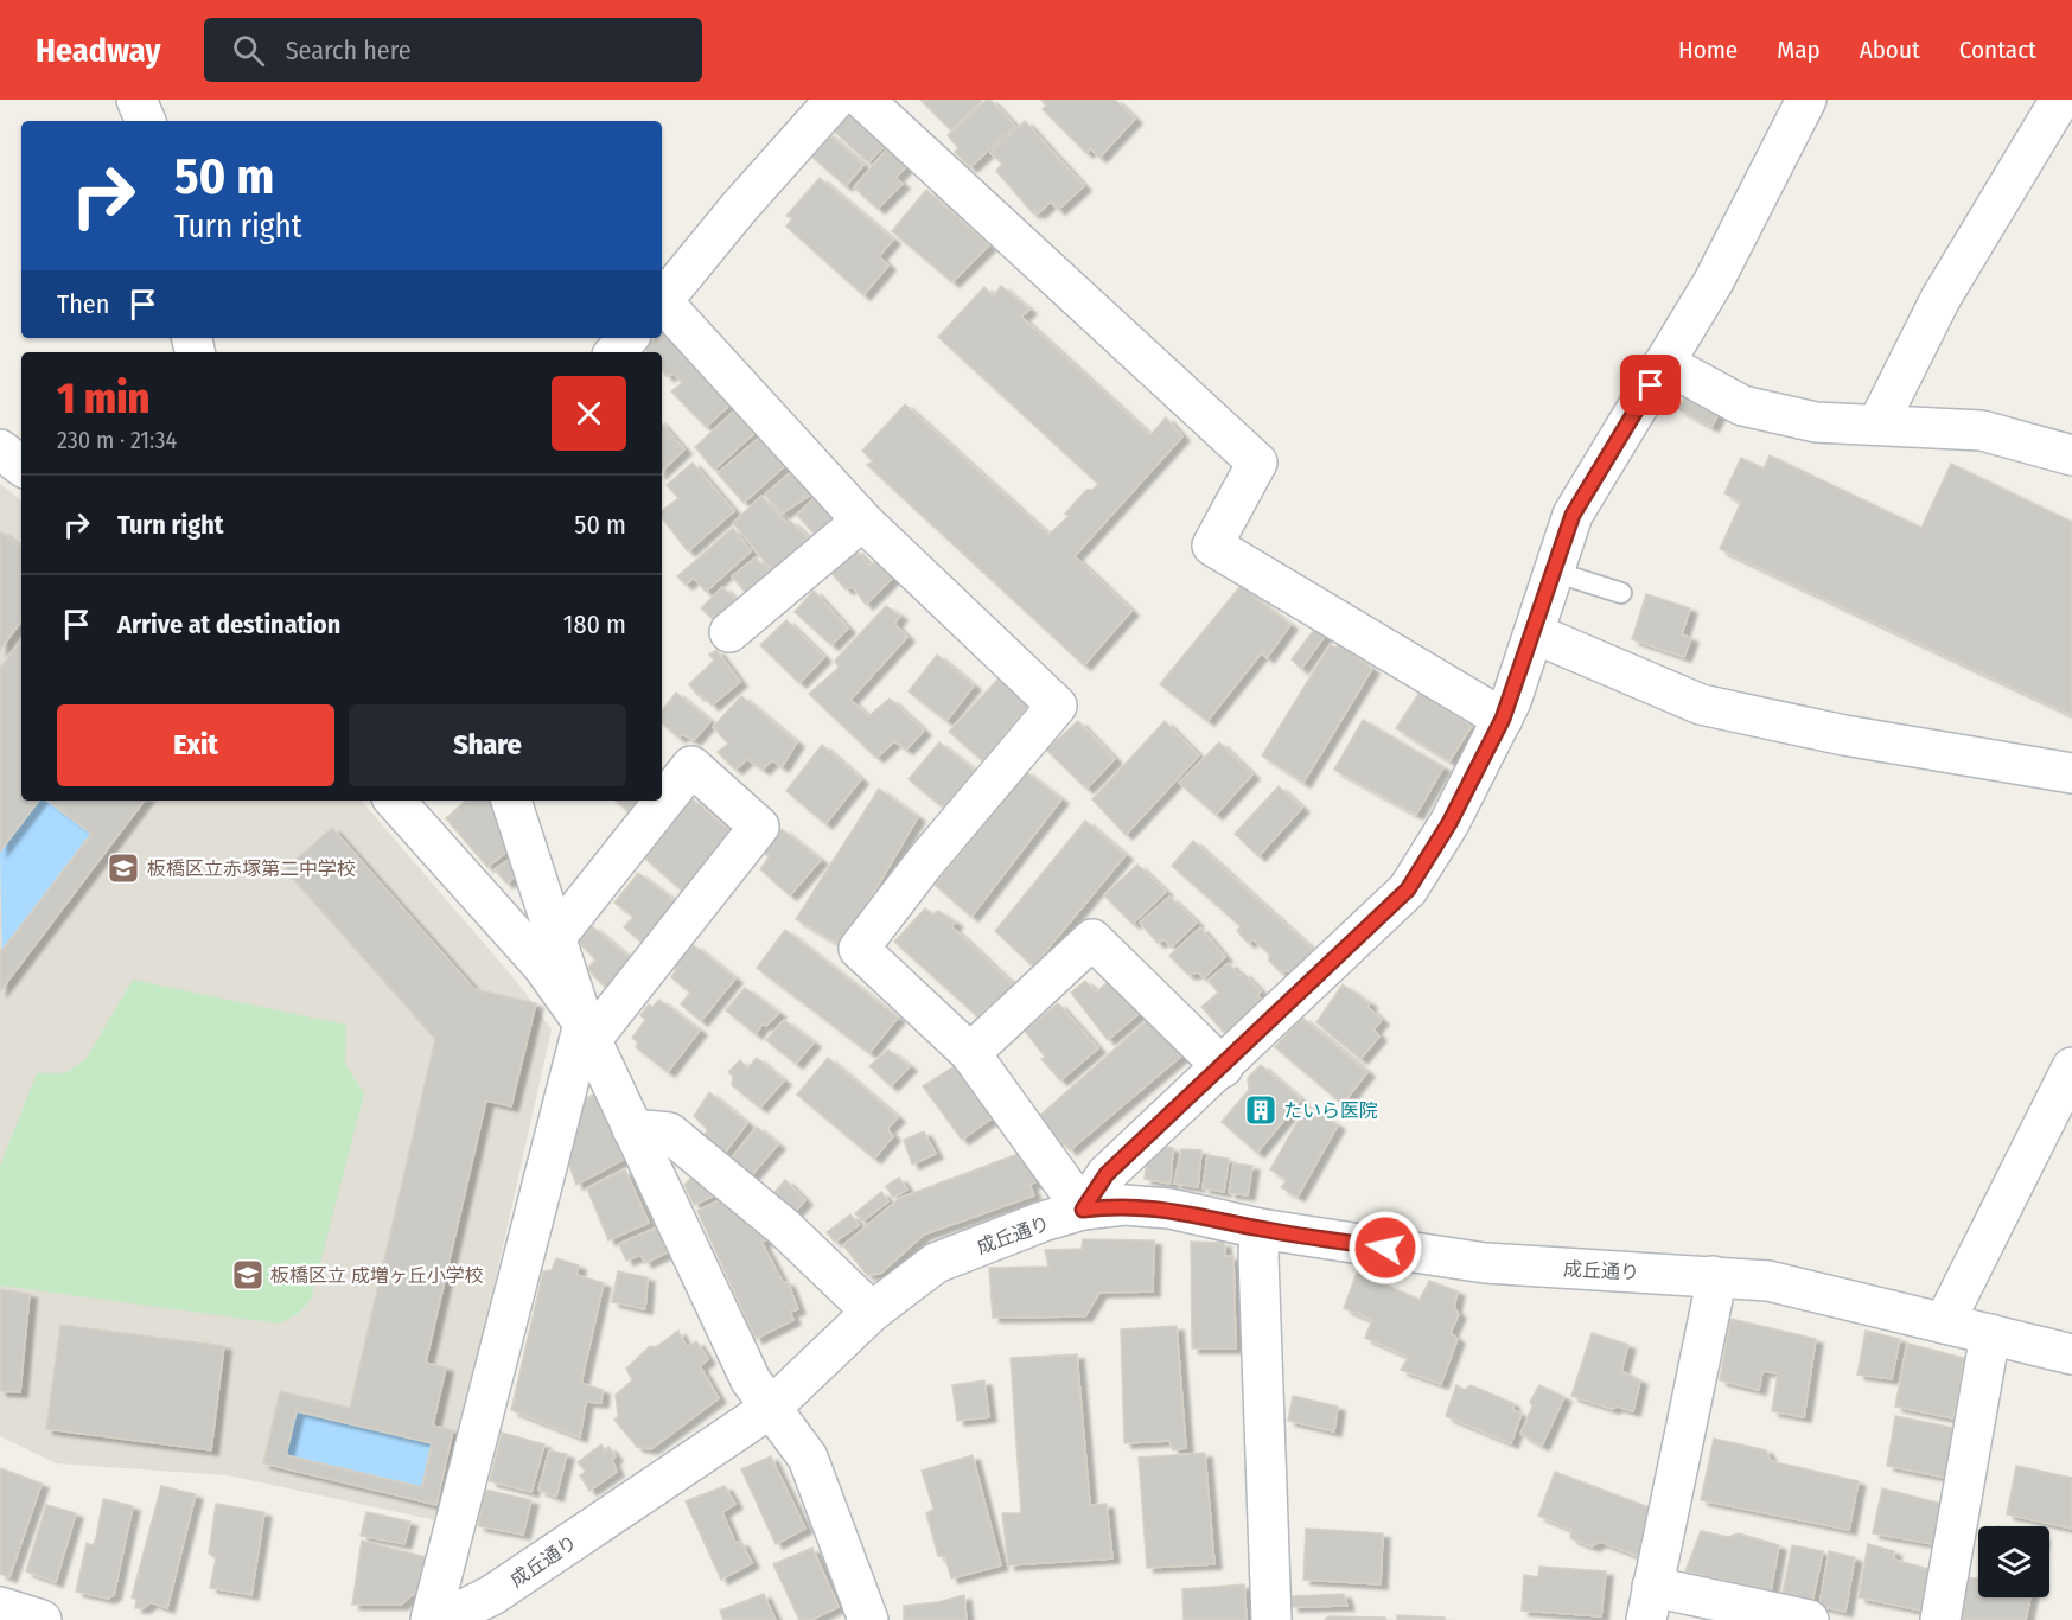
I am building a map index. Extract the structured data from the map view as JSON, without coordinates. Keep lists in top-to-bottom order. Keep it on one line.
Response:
{"streets":{"street":["成丘通り"]},"places":{"school or university":["板橋区立赤塚第二中学校","板橋区立 成増ヶ丘小学校"],"building":["たいら医院"]},"page":{"header":"Headway","search":"Search here","nav":["Home","Map","About","Contact"],"turn":["50 m","Turn right"],"then":"Then","heading":["1 min","230 m · 21:34"],"list":[{"name":"Turn right","value":"50 m"},{"name":"Arrive at destination","value":"180 m"}],"buttons":["Exit","Share"]}}
